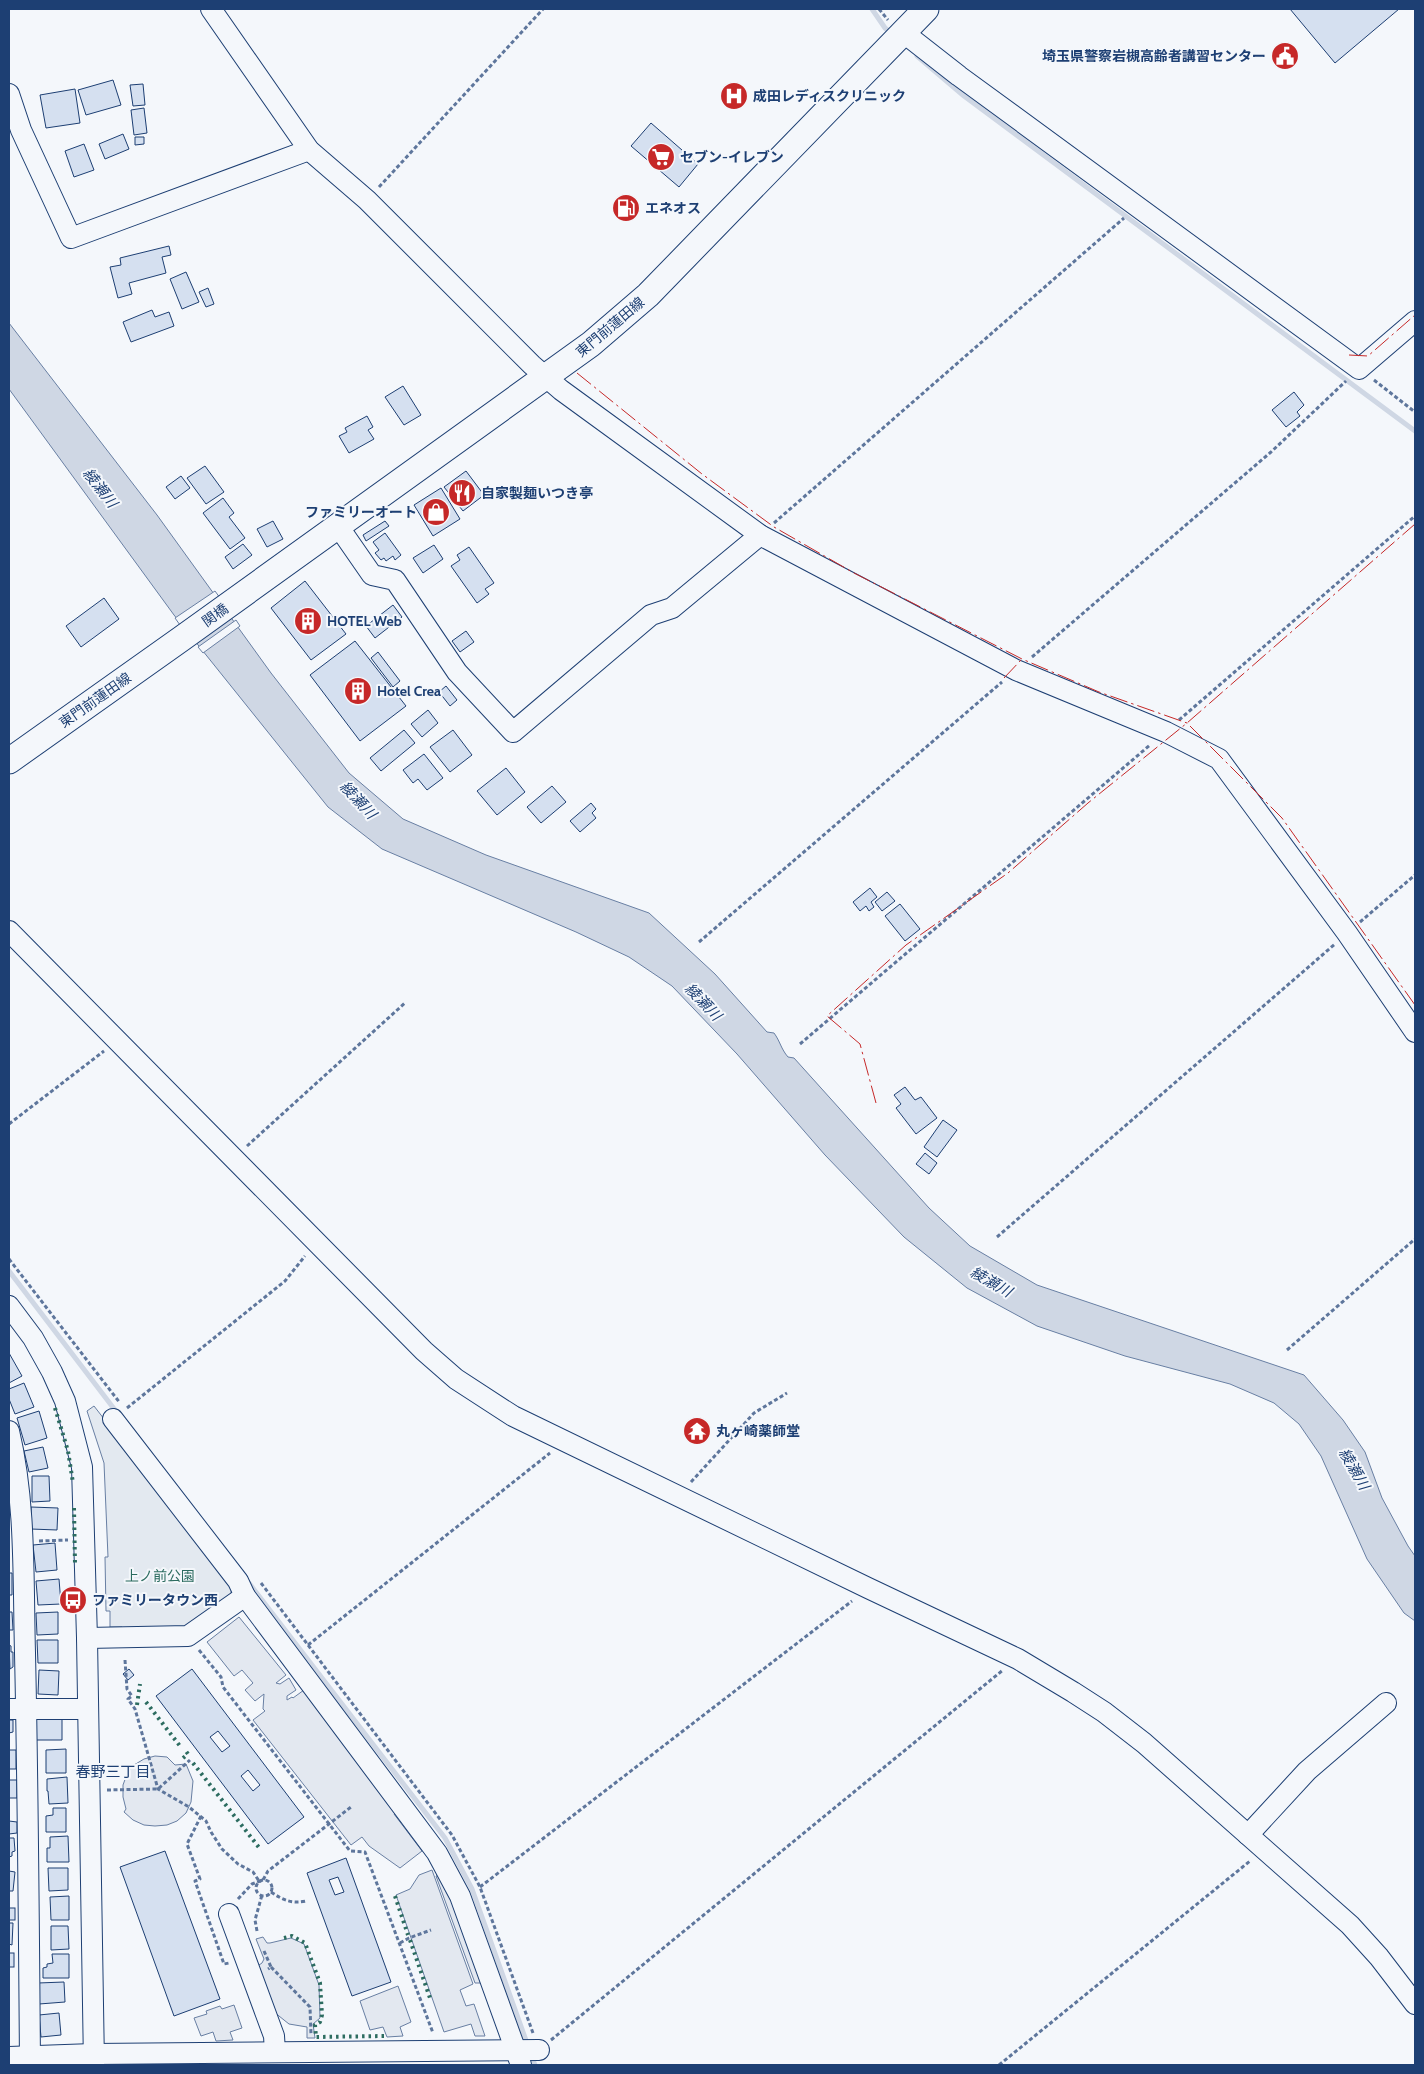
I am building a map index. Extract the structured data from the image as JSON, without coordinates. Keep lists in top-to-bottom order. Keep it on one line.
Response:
{"streets":{"main road":["東門前蓮田線","関橋"]},"crossings":[["東門前蓮田線","関橋"]],"districts":["春野三丁目"],"water":["綾瀬川"],"parks":["上ノ前公園"],"places":{"public building":["埼玉県警察岩槻高齢者講習センター"],"hospital":["成田レディスクリニック"],"supermarket":["セブン-イレブン"],"fuel station":["エネオス"],"restaurant":["自家製麺いつき亭"],"shop":["ファミリーオート"],"building":["HOTEL Web","Hotel Crea"],"temple":["丸ヶ崎薬師堂"],"bus stop":["ファミリータウン西"]}}
